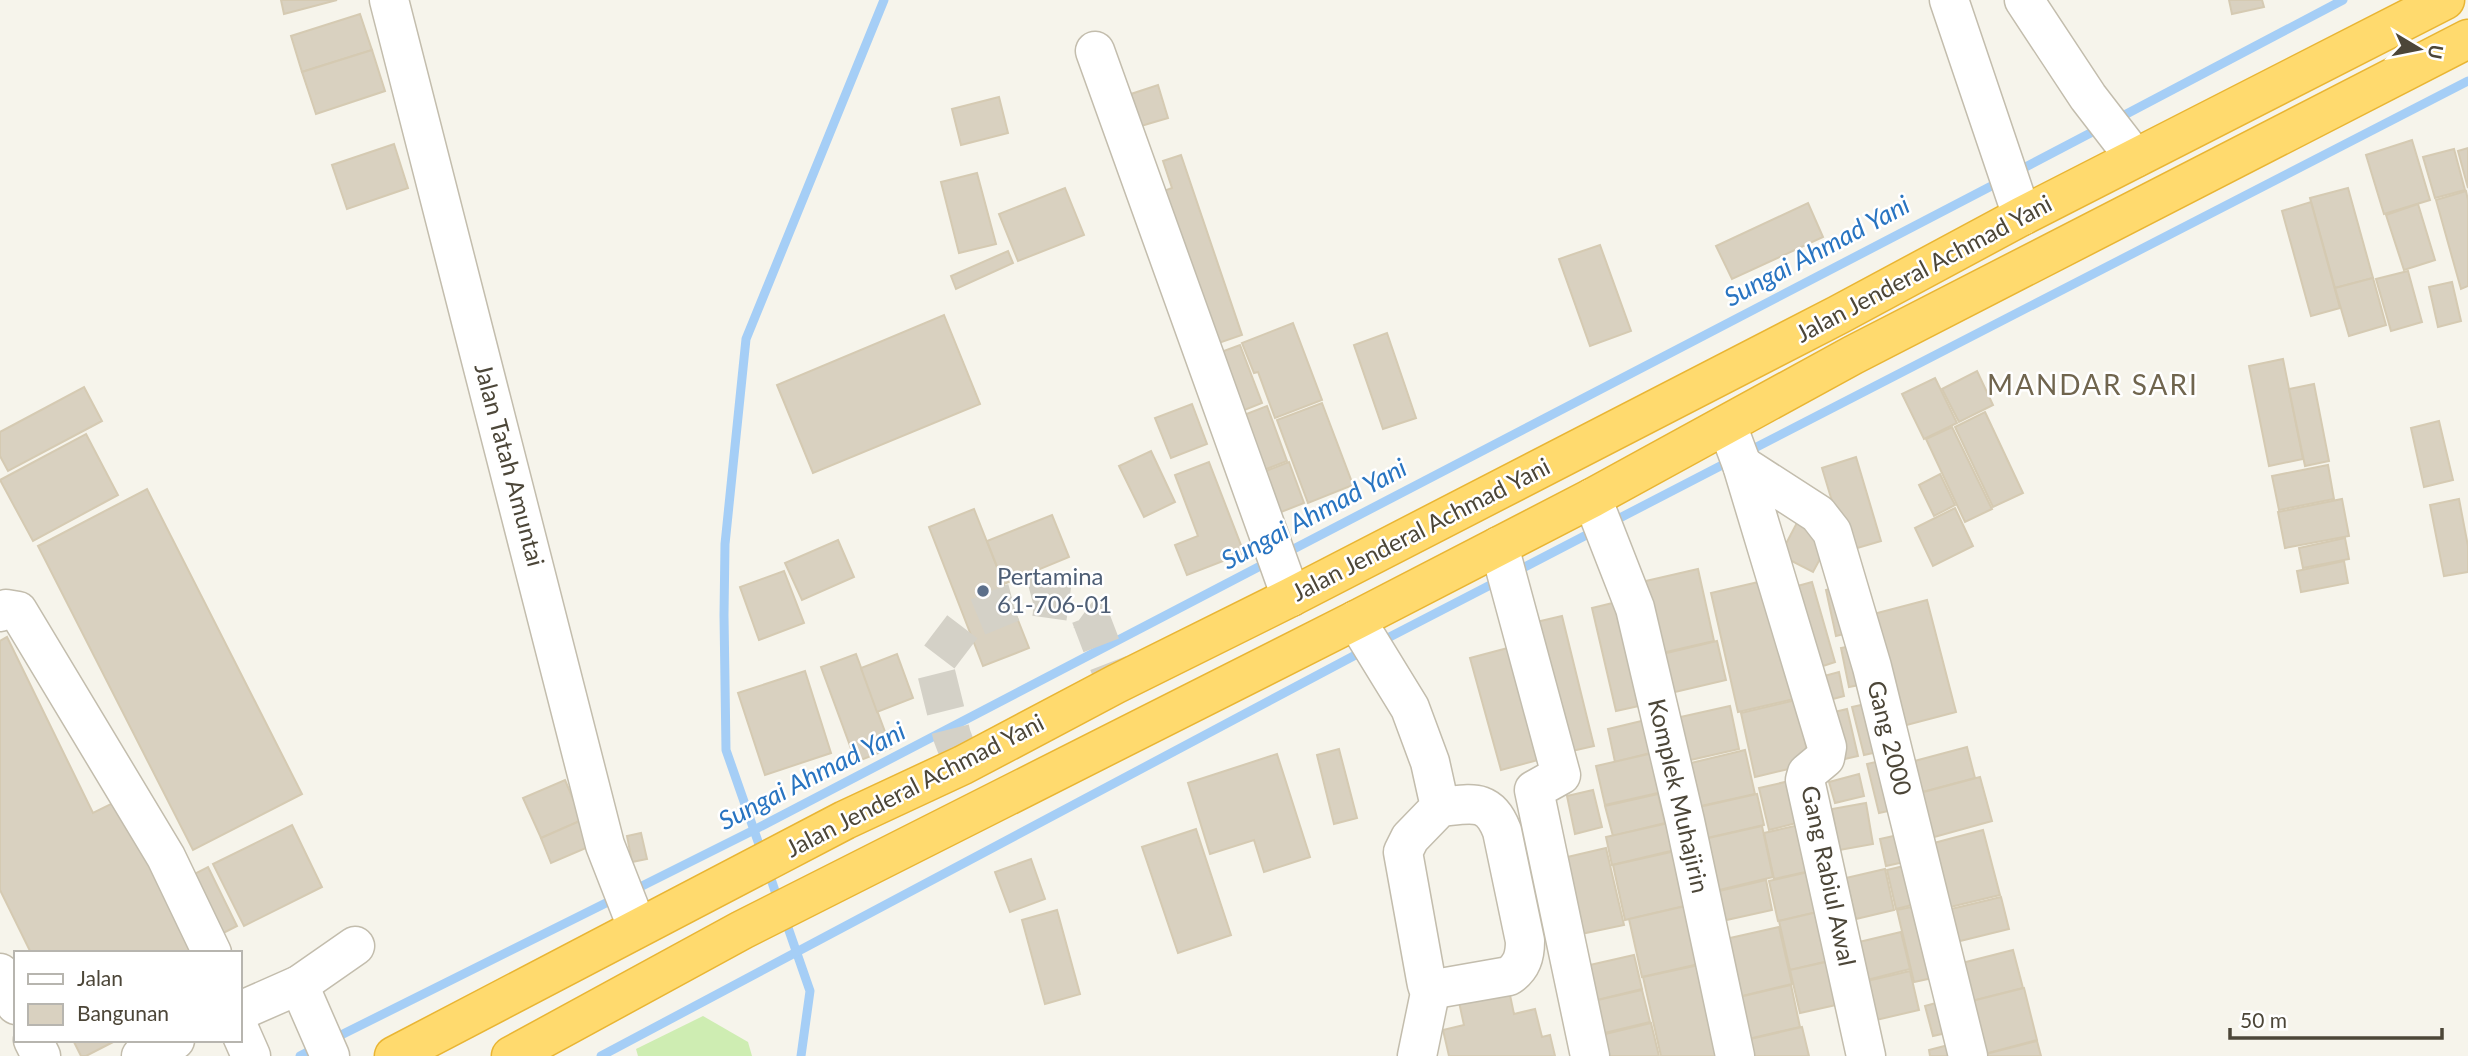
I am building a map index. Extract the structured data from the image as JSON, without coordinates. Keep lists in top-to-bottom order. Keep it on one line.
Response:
{"streets":{"highway":["Jalan Jenderal Achmad Yani"],"street":["Jalan Tatah Amuntai","Gang 2000","Komplek Muhajirin","Gang Rabiul Awal"]},"crossings":[["Jalan Jenderal Achmad Yani","Jalan Tatah Amuntai"],["Jalan Jenderal Achmad Yani","Gang 2000"],["Jalan Jenderal Achmad Yani","Komplek Muhajirin"],["Jalan Jenderal Achmad Yani","Gang Rabiul Awal"],["Gang 2000","Gang Rabiul Awal"]],"districts":["MANDAR SARI"],"water":["Sungai Ahmad Yani"],"places":["Pertamina 61-706-01"],"legend":["Jalan","Bangunan"],"scale_bar":"50 m","north":"right"}
